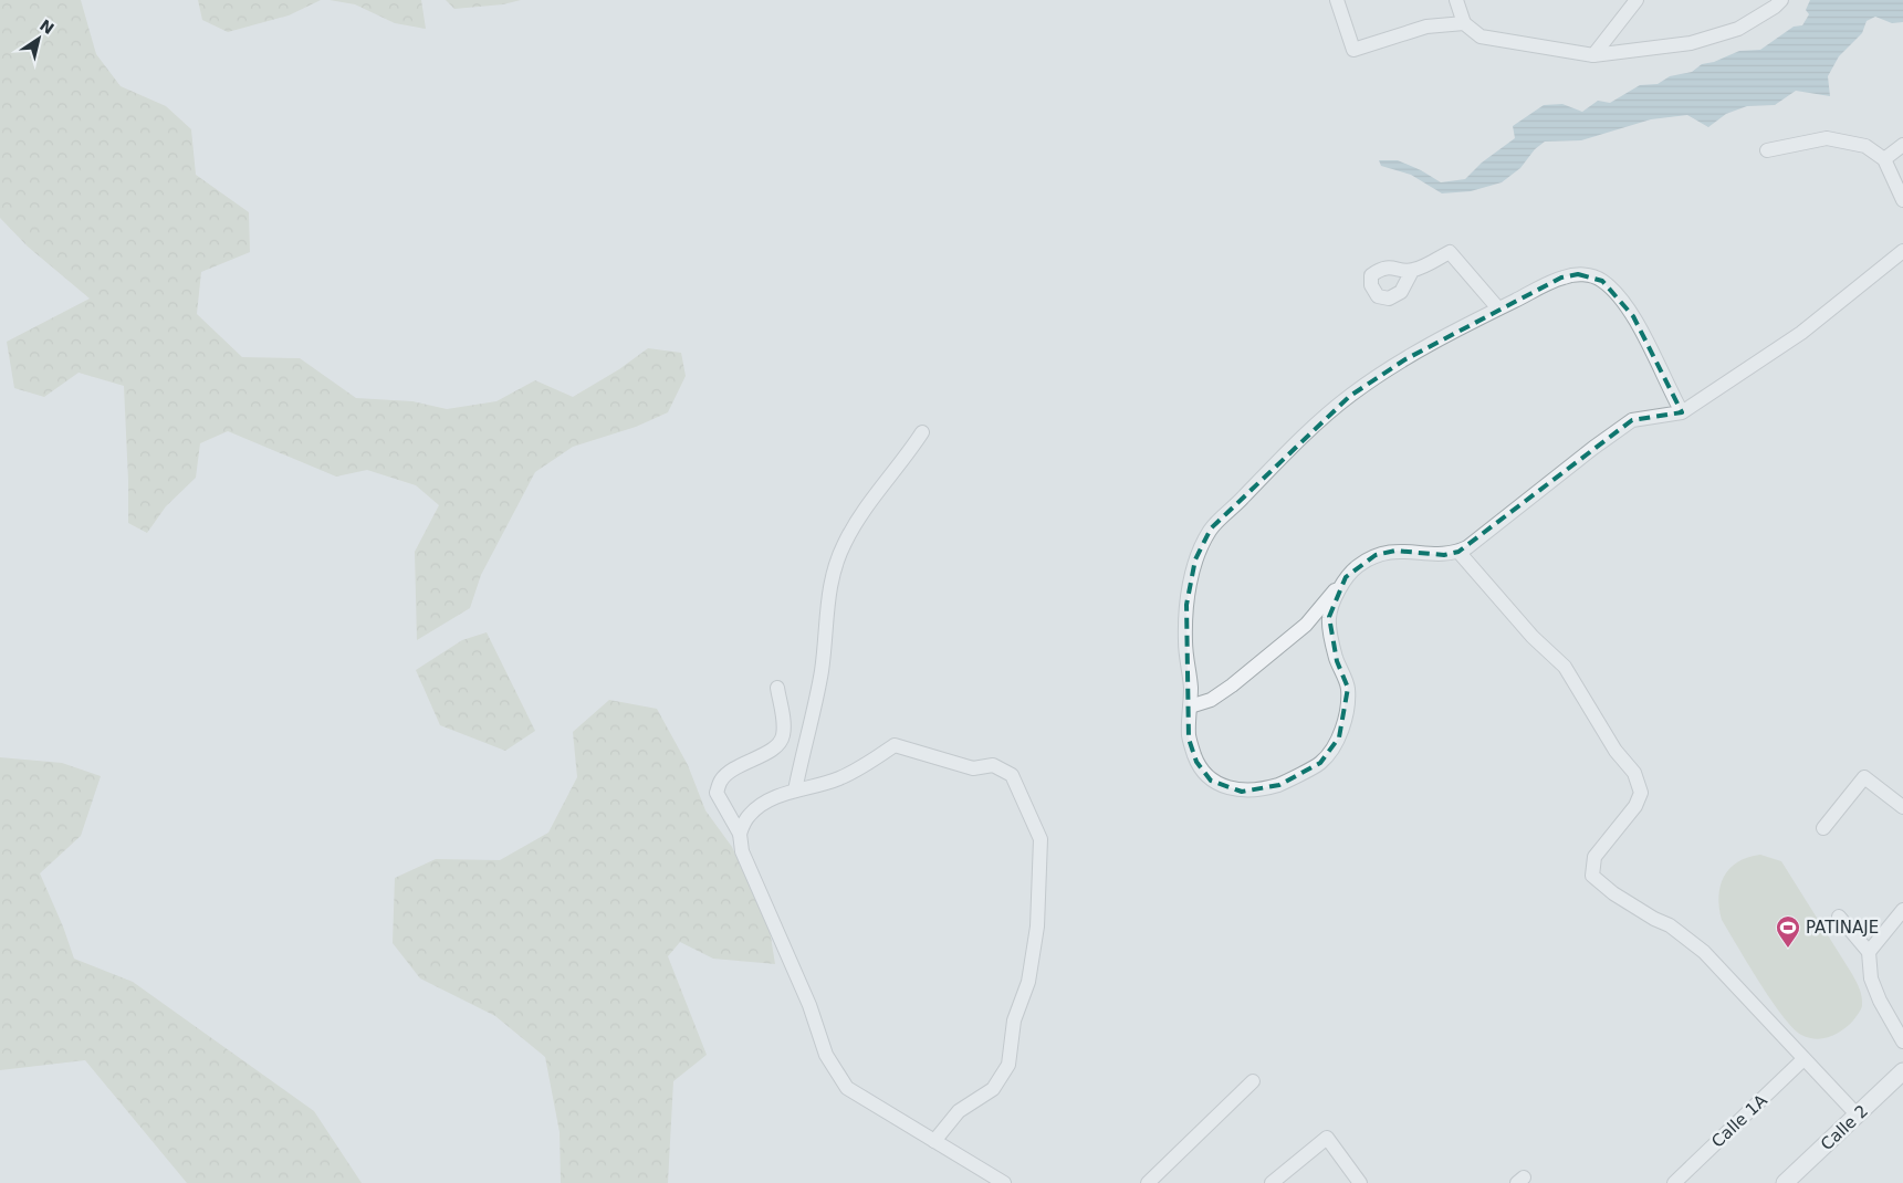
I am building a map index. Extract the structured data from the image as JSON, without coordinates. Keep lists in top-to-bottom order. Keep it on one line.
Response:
{"streets":{"street":["Calle 1A","Calle 2"]},"places":{"sports":["PATINAJE"]},"north":"top right"}
